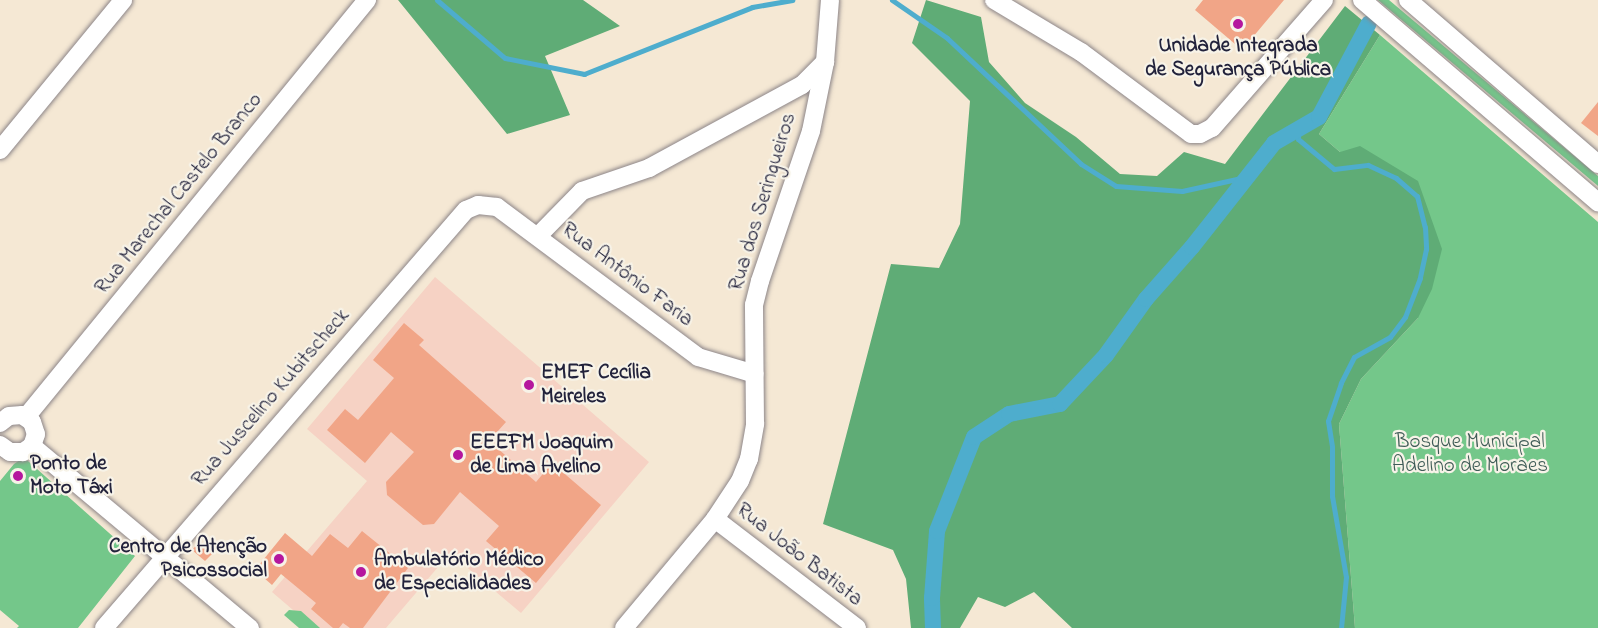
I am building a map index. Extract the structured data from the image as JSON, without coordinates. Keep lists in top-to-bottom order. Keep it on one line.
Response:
{"streets":{"street":["Rua Marechal Castelo Branco","Rua dos Seringueiros","Rua Antônio Faria","Rua Juscelino Kubitscheck","Rua João Batista"]},"crossings":[["Rua dos Seringueiros","Rua Antônio Faria"],["Rua dos Seringueiros","Rua João Batista"],["Rua Antônio Faria","Rua Juscelino Kubitscheck"]],"parks":["Bosque Municipal Adelino de Moraes"],"places":["Unidade Integrada de Segurança Pública","EMEF Cecília Meireles","EEEFM Joaquim de Lima Avelino","Ponto de Moto Táxi","Centro de Atenção Psicossocial","Ambulatório Médico de Especialidades"]}
